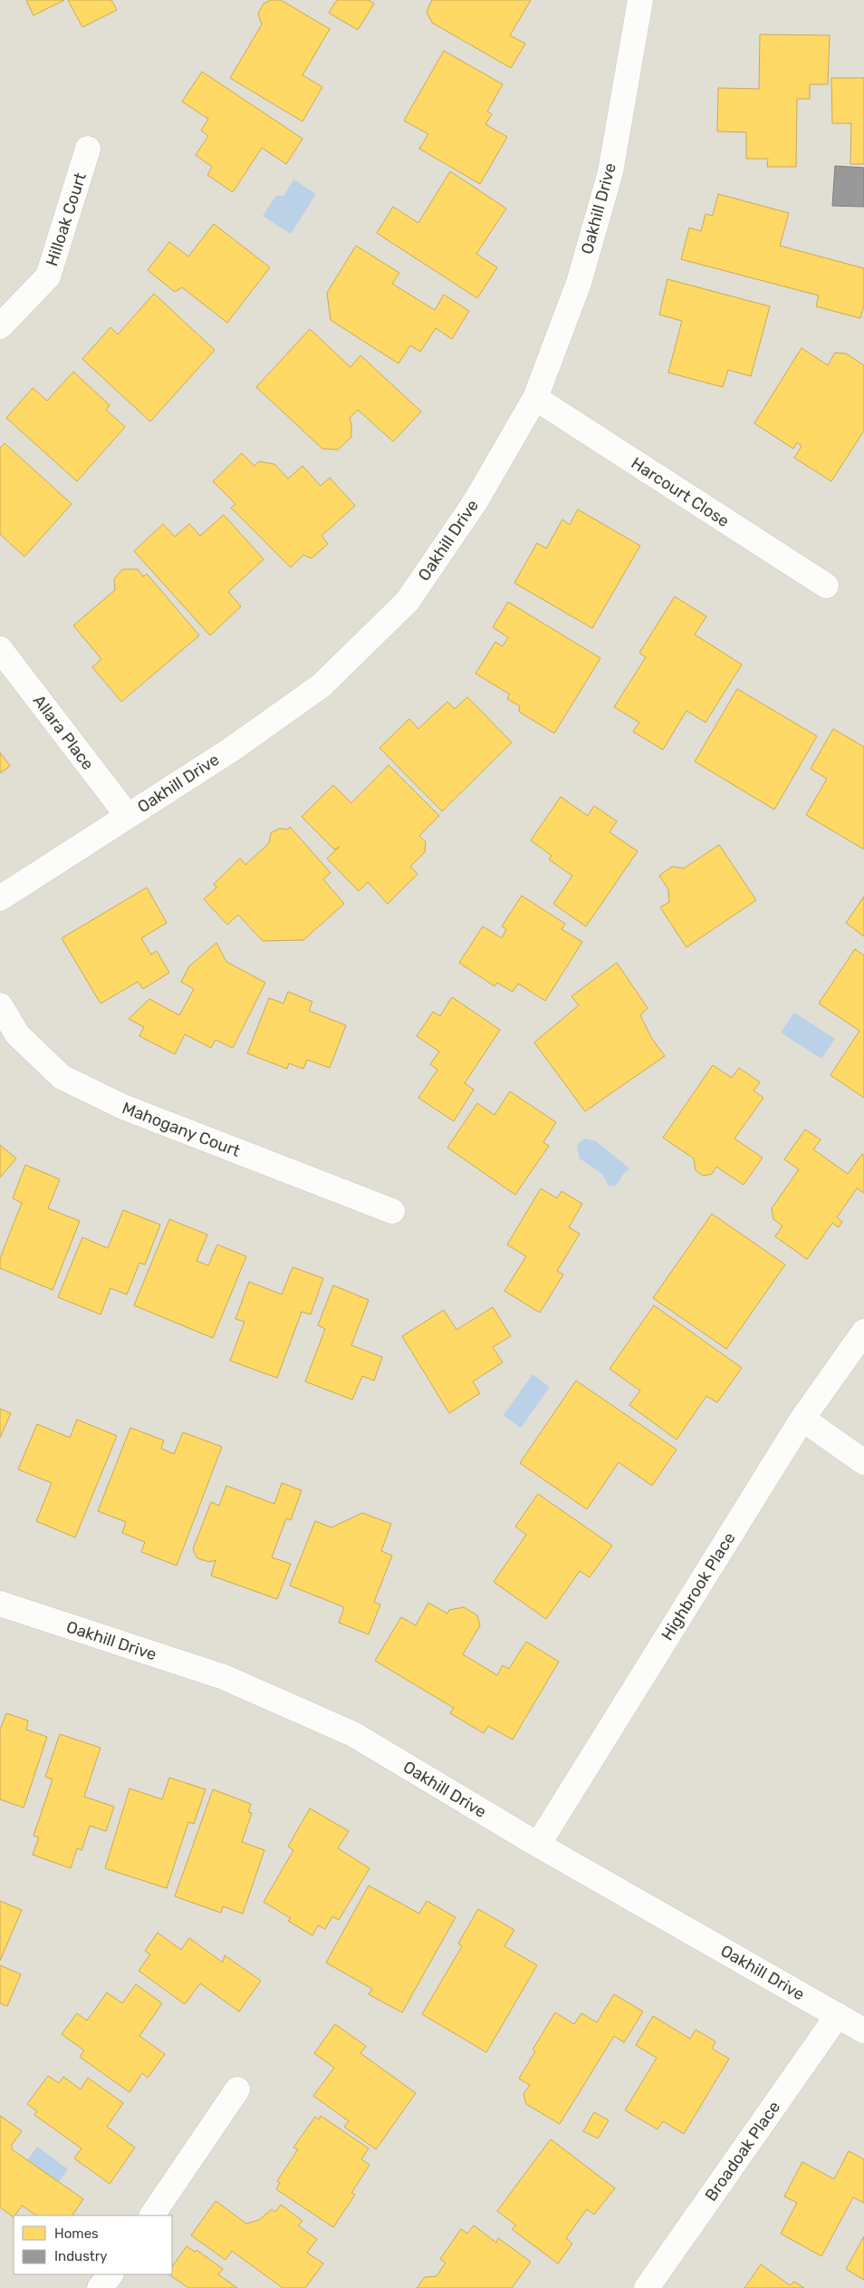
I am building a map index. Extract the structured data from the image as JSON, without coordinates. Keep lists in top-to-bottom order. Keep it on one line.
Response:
{"streets":{"street":["Oakhill Drive","Hilloak Court","Harcourt Close","Allara Place","Mahogany Court","Highbrook Place","Broadoak Place"]},"crossings":[["Oakhill Drive","Harcourt Close"],["Oakhill Drive","Allara Place"],["Oakhill Drive","Highbrook Place"],["Oakhill Drive","Broadoak Place"]],"legend":["Homes","Industry"]}
